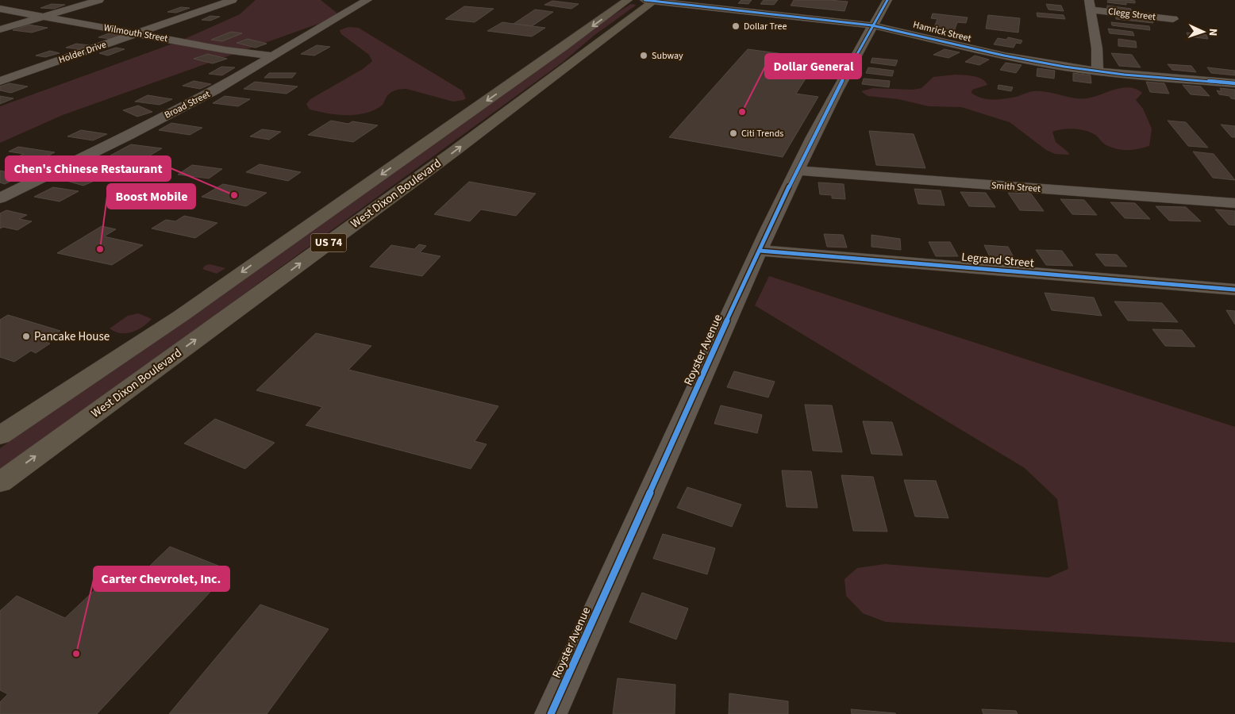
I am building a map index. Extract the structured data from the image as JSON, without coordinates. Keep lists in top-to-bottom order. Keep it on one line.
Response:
{"streets":{"highway":["West Dixon Boulevard","US 74"],"street":["Clegg Street","Hamrick Street","Wilmouth Street","Holder Drive","Broad Street","Smith Street","Legrand Street","Royster Avenue"]},"crossings":[["Hamrick Street","West Dixon Boulevard"],["Hamrick Street","Royster Avenue"],["Wilmouth Street","Holder Drive"],["Wilmouth Street","Broad Street"],["Smith Street","Royster Avenue"],["Legrand Street","Royster Avenue"]],"places":["Dollar Tree","Subway","Dollar General","Citi Trends","Chen's Chinese Restaurant","Boost Mobile","Pancake House","Carter Chevrolet, Inc."],"north":"right"}
